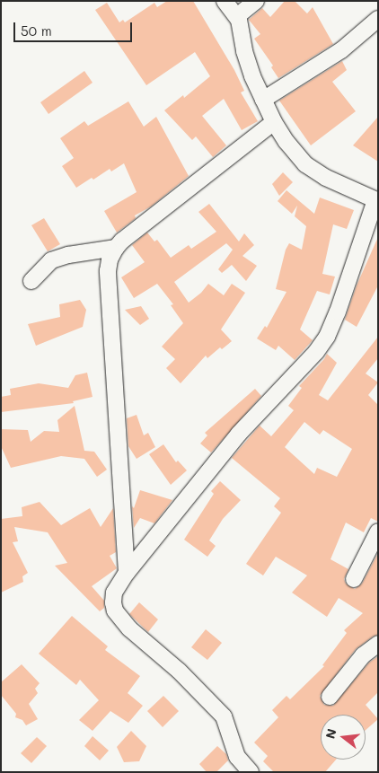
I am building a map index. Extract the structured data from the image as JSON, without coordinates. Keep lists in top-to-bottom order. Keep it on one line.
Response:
{"scale_bar":"50 m","north":"left"}
